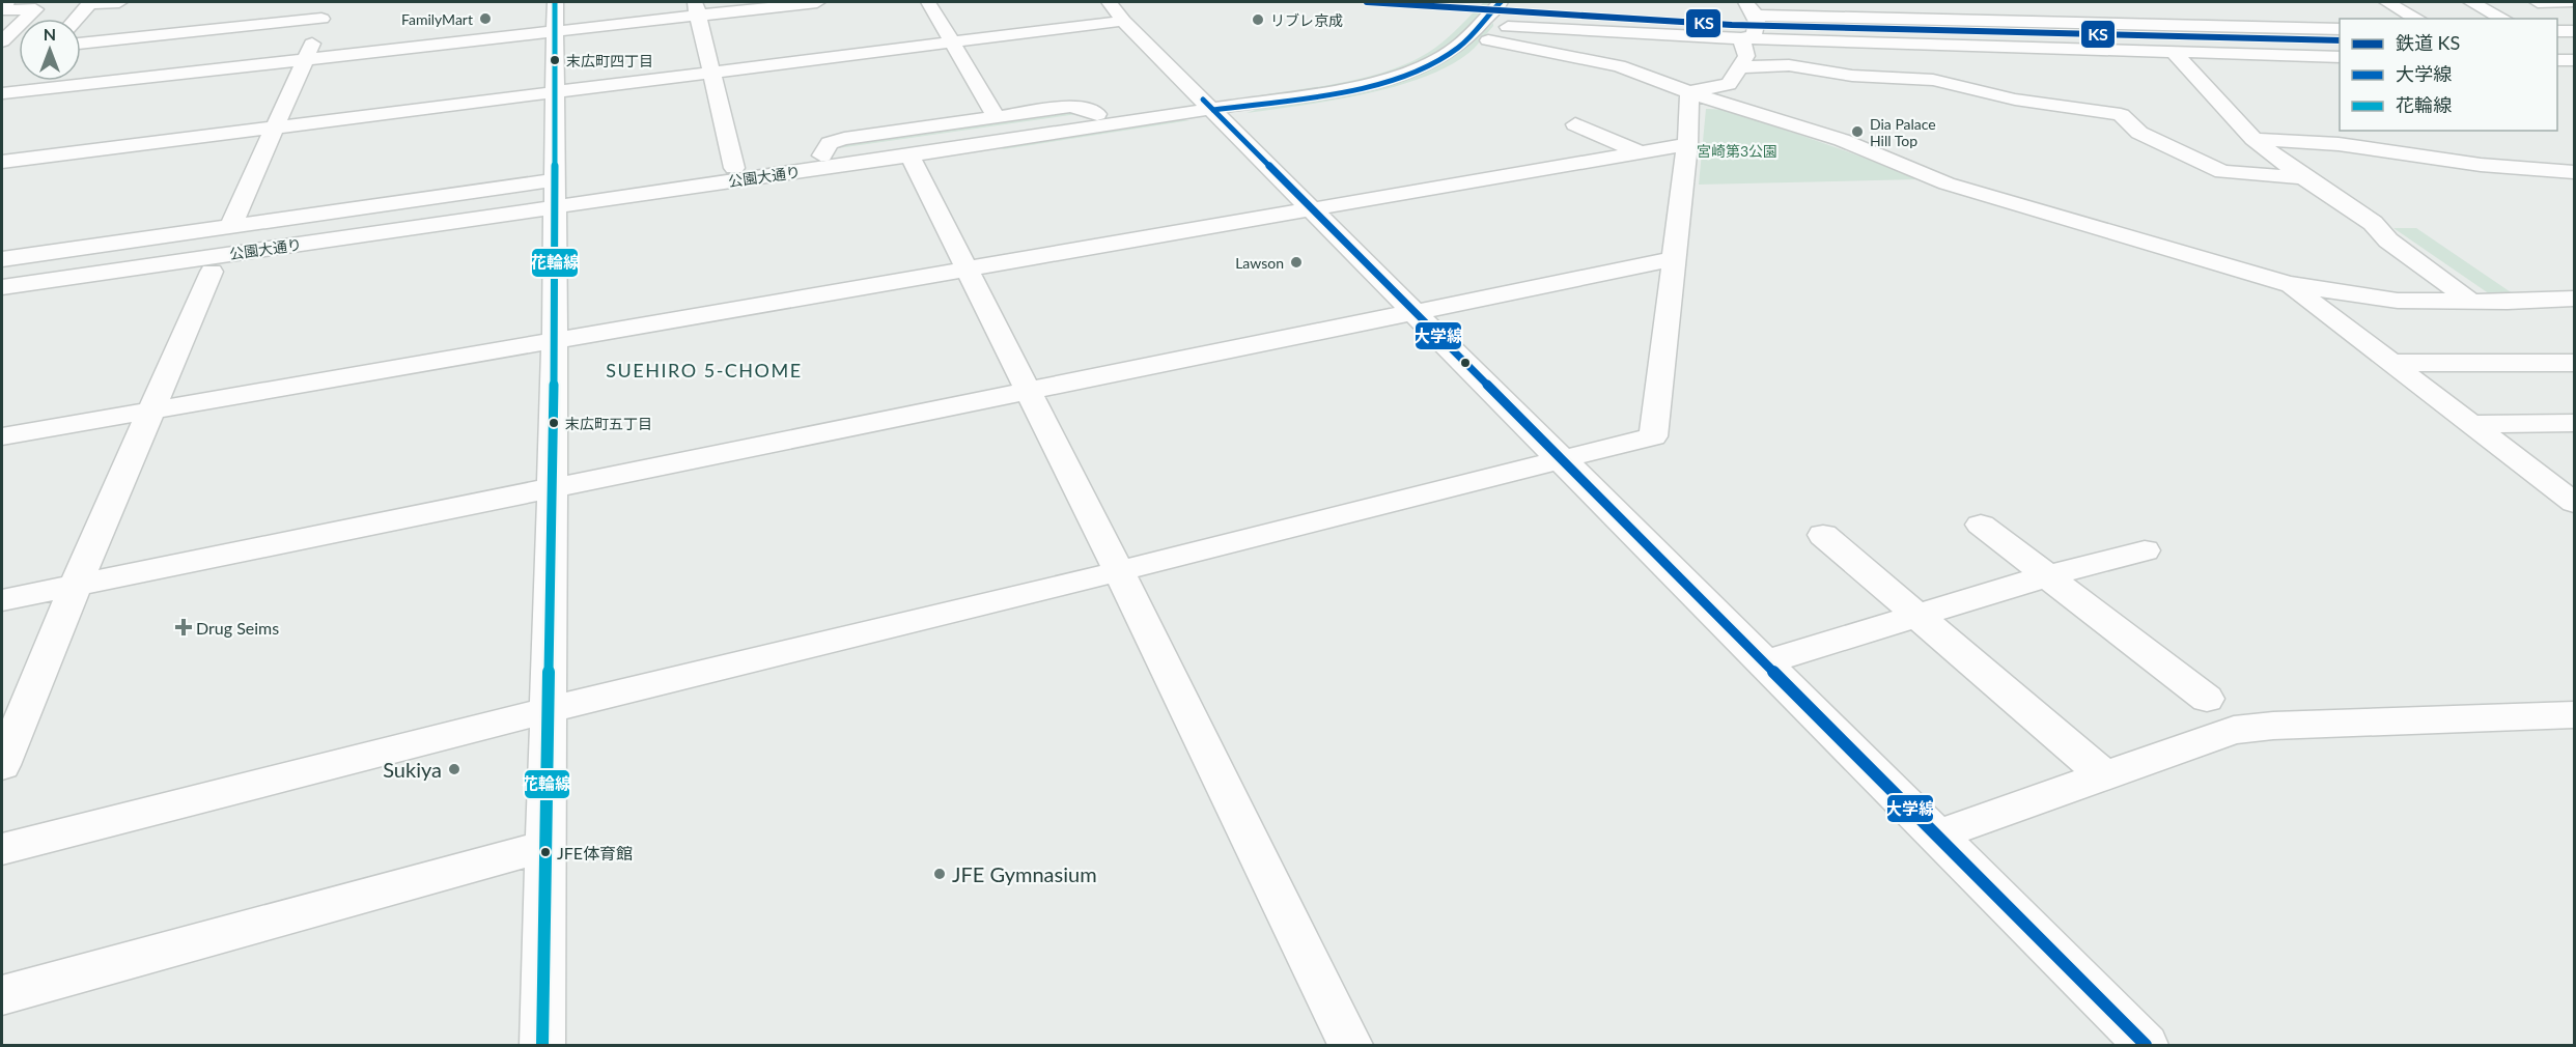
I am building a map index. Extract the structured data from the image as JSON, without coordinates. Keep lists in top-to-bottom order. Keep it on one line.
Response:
{"streets":{"street":["公園大通り"]},"districts":["SUEHIRO 5-CHOME"],"parks":["宮崎第3公園"],"places":{"other":["FamilyMart","リブレ京成","末広町四丁目","Dia Palace Hill Top","Lawson","末広町五丁目","Sukiya","JFE体育館","JFE Gymnasium"],"health":["Drug Seims"]},"lines":["rail line KS","transit line 大学線","transit line 花輪線"],"legend":["鉄道 KS","大学線","花輪線"],"north":"top"}
